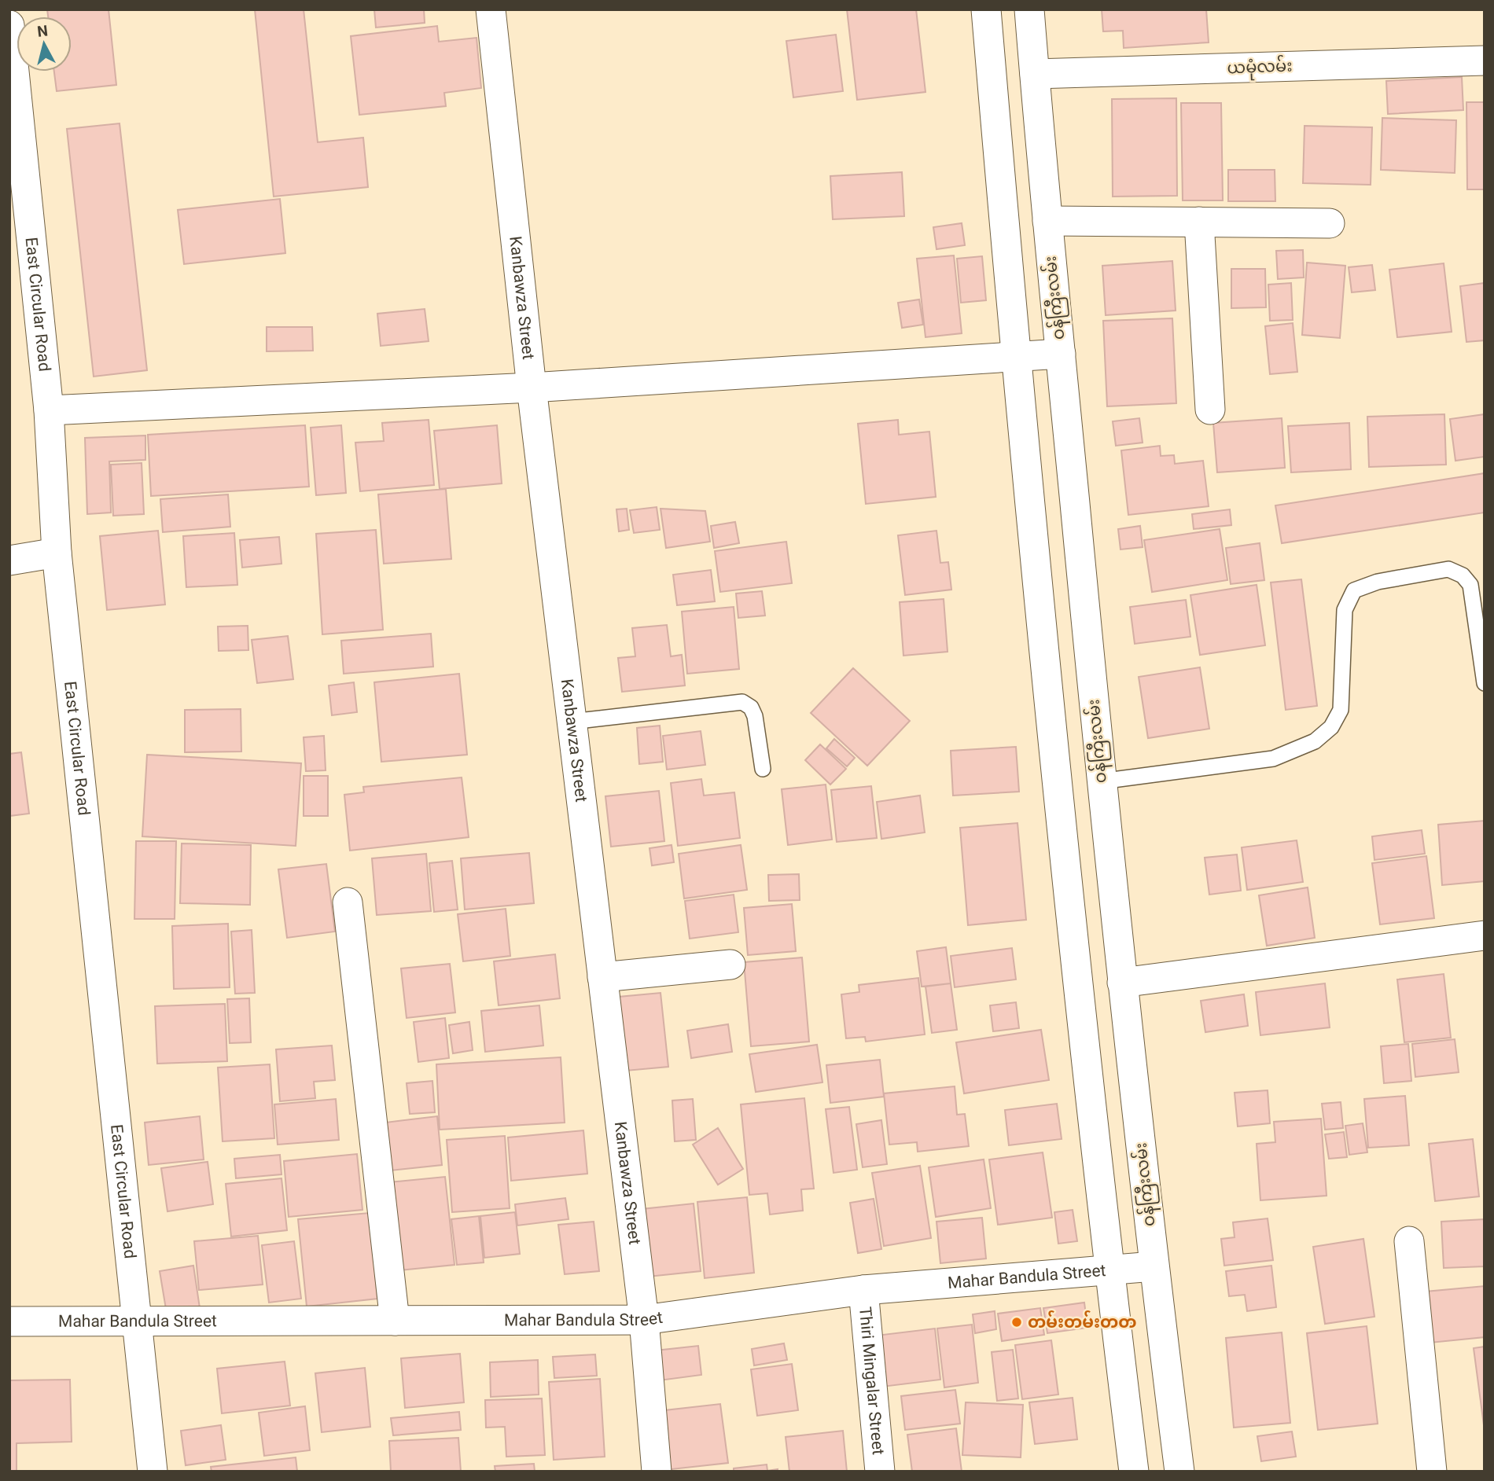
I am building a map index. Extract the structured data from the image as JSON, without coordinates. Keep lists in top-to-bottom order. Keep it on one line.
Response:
{"streets":{"street":["ယမုံလမ်း","Kanbawza Street","ဝန်ကြီးလမ်း","East Circular Road","Mahar Bandula Street","Thiri Mingalar Street"]},"crossings":[["ယမုံလမ်း","ဝန်ကြီးလမ်း"],["Kanbawza Street","Mahar Bandula Street"],["ဝန်ကြီးလမ်း","Mahar Bandula Street"],["East Circular Road","Mahar Bandula Street"],["Mahar Bandula Street","Thiri Mingalar Street"]],"places":["တမ်းတမ်းတတ"],"north":"top"}
